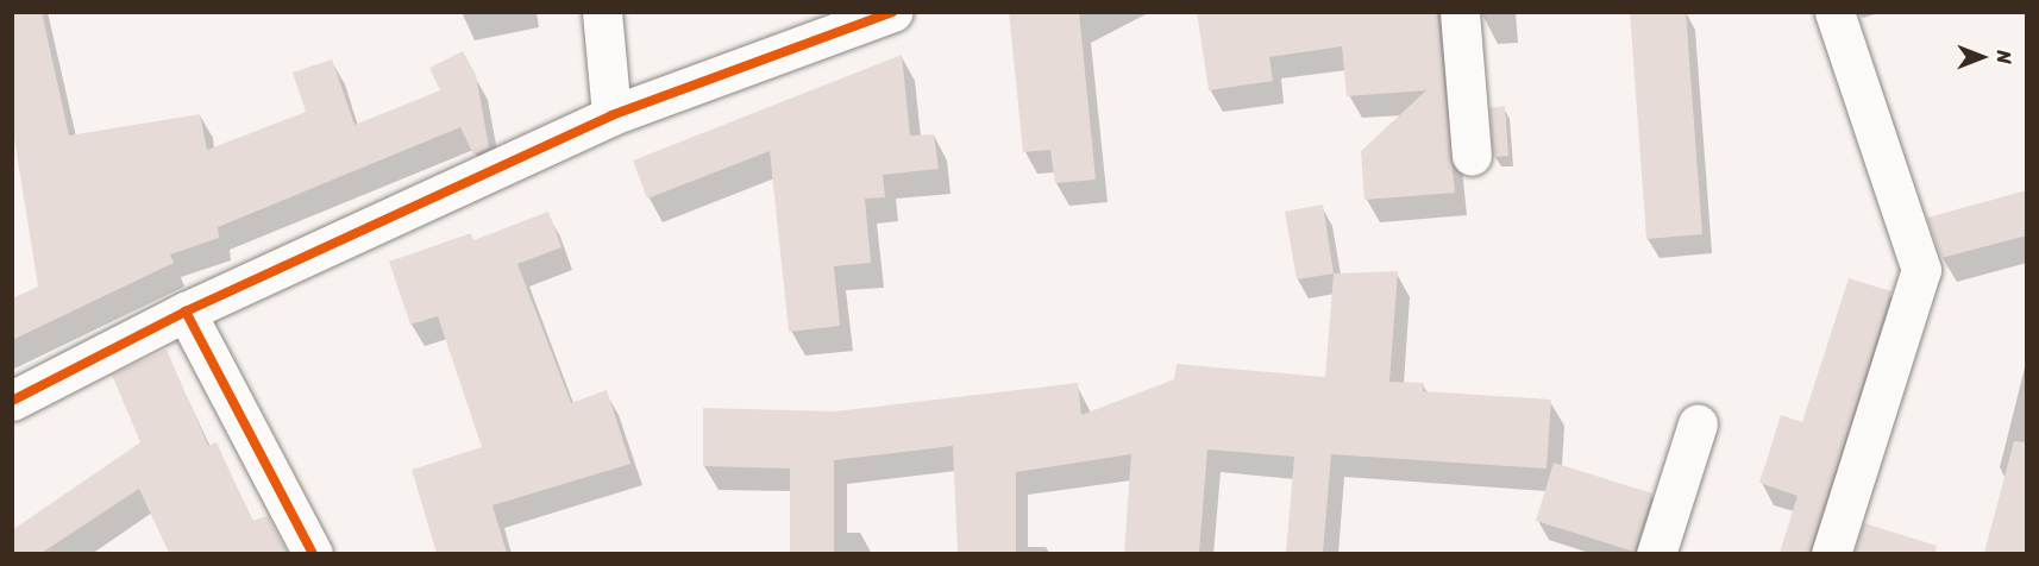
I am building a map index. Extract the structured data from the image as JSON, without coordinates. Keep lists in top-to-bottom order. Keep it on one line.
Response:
{"north":"right"}
